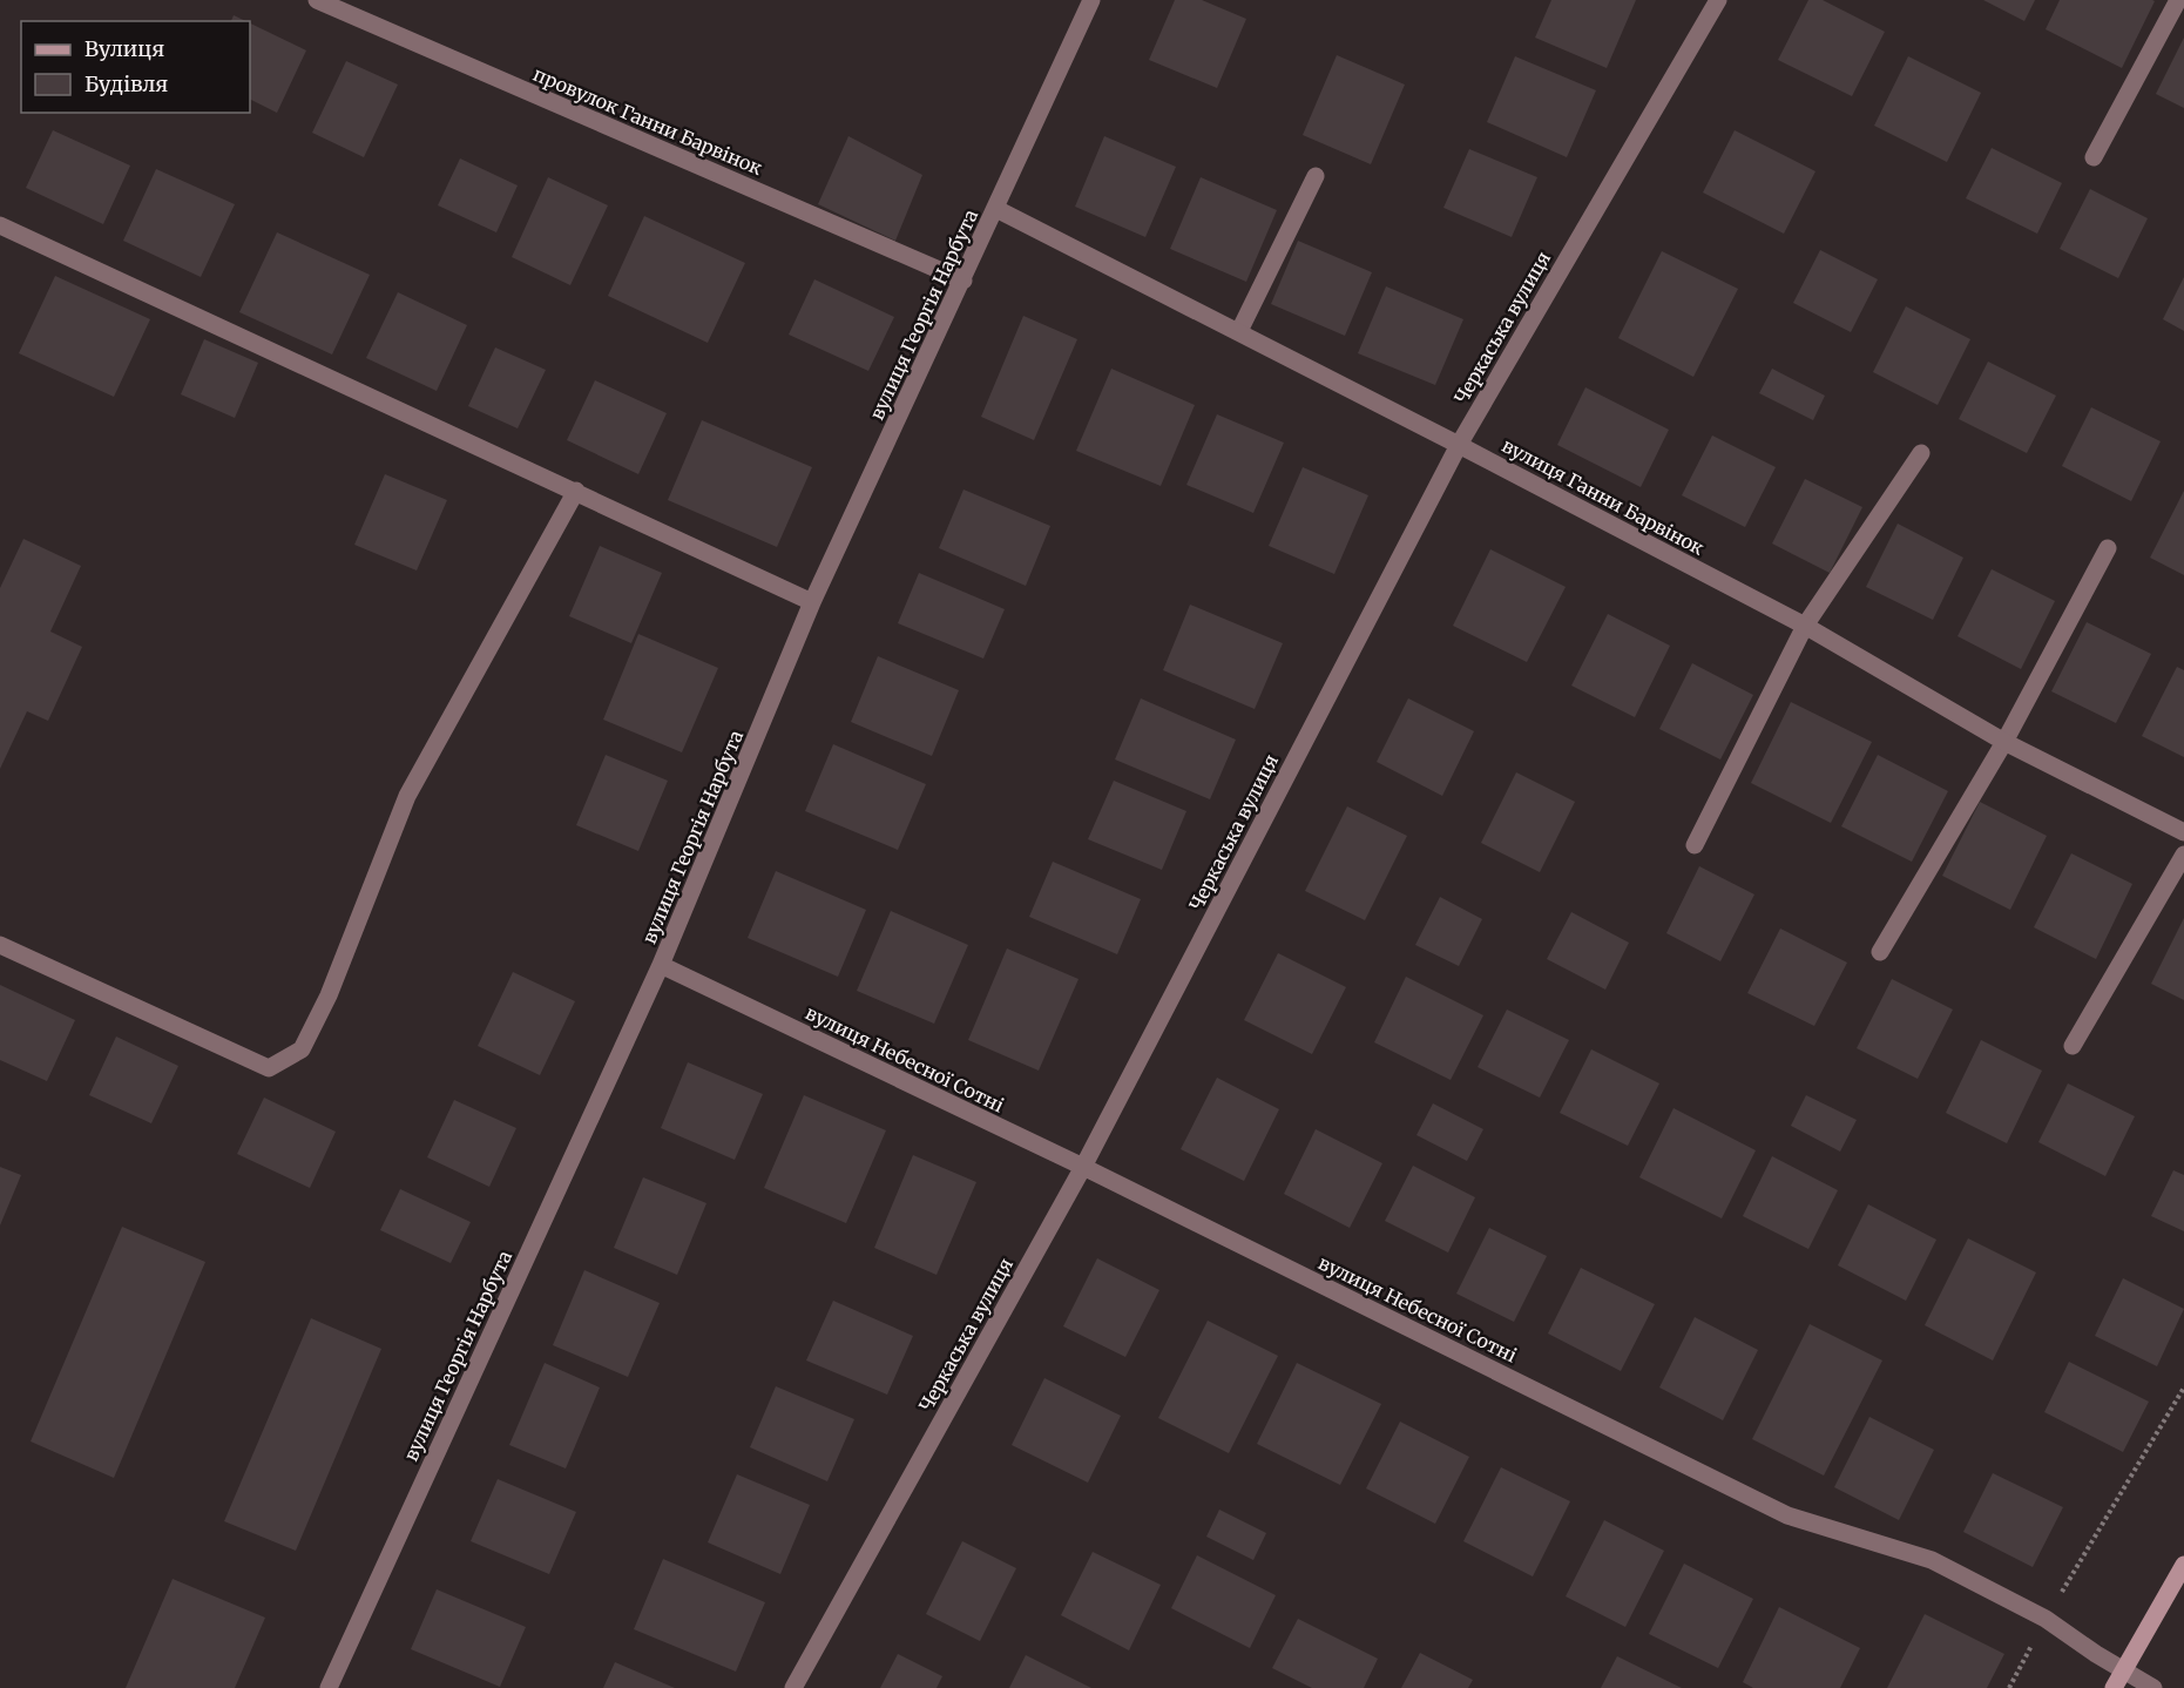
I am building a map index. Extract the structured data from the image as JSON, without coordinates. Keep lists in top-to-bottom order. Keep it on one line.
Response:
{"streets":{"street":["провулок Ганни Барвінок","вулиця Георгія Нарбута","Черкаська вулиця","вулиця Ганни Барвінок","вулиця Небесної Сотні"]},"crossings":[["провулок Ганни Барвінок","вулиця Георгія Нарбута"],["вулиця Георгія Нарбута","вулиця Ганни Барвінок"],["вулиця Георгія Нарбута","вулиця Небесної Сотні"],["Черкаська вулиця","вулиця Ганни Барвінок"],["Черкаська вулиця","вулиця Небесної Сотні"]],"legend":["Вулиця","Будівля"]}
